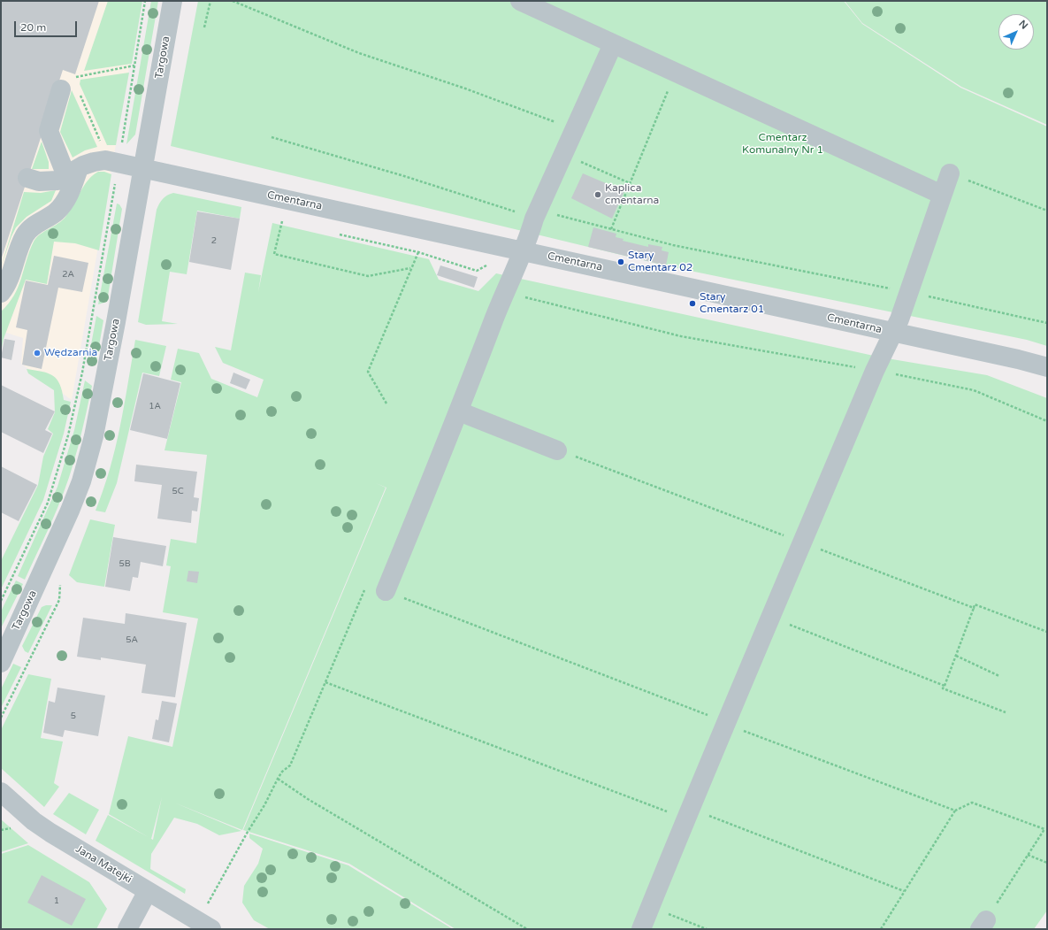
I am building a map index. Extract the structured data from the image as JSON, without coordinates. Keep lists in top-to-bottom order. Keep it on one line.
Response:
{"streets":{"street":["Targowa","Cmentarna","Jana Matejki"]},"crossings":[["Targowa","Cmentarna"]],"parks":["Cmentarz Komunalny Nr 1"],"places":["Kaplica cmentarna","Stary Cmentarz 02","Stary Cmentarz 01","Wędzarnia"],"house_numbers":["2","2A","1A","5C","5B","5A","5","1"],"scale_bar":"20 m","north":"top right"}
